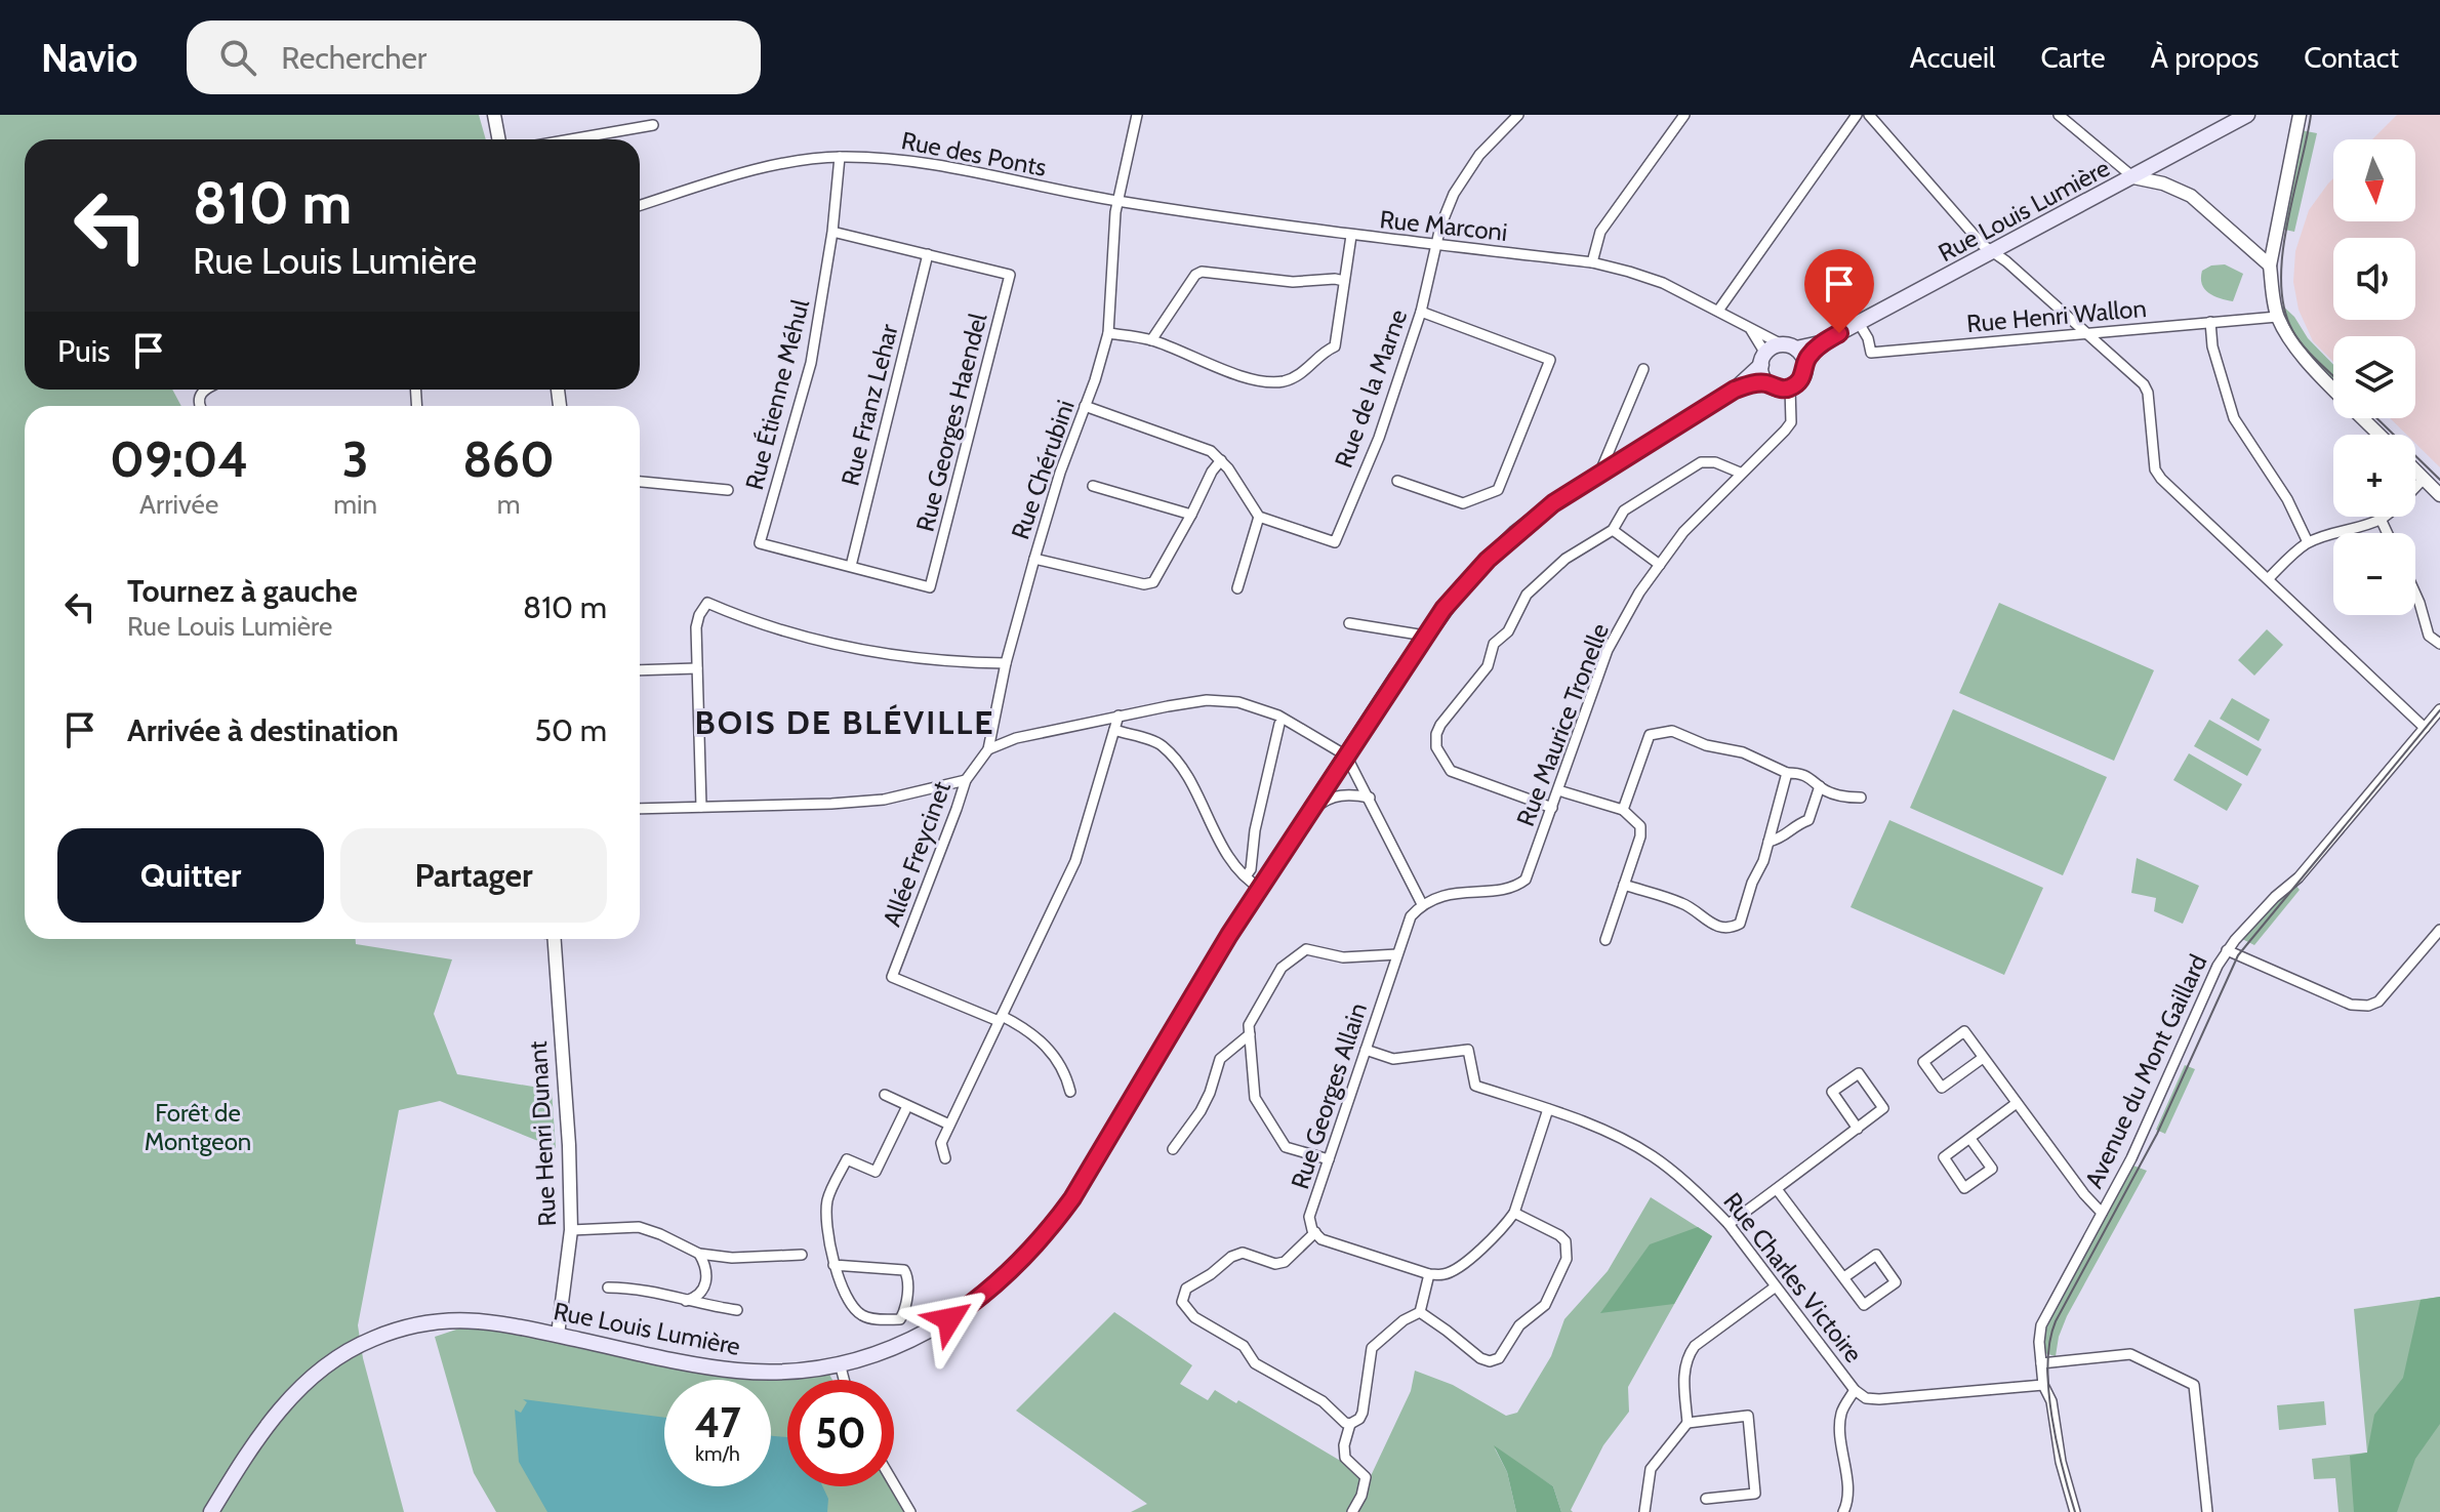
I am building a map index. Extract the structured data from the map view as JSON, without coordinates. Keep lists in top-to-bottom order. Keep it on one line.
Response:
{"streets":{"main road":["Rue Louis Lumière"],"street":["Rue des Ponts","Rue Marconi","Rue Henri Wallon","Rue de la Marne","Rue Étienne Méhul","Rue Franz Lehar","Rue Georges Haendel","Rue Chérubini","Rue Maurice Tronelle","Allée Freycinet","Avenue du Mont Gaillard","Rue Georges Allain","Rue Henri Dunant","Rue Charles Victoire"]},"crossings":[["Rue des Ponts","Rue Marconi"],["Rue des Ponts","Rue Étienne Méhul"],["Rue des Ponts","Rue Chérubini"],["Rue Louis Lumière","Rue Marconi"],["Rue Louis Lumière","Rue Henri Wallon"],["Rue Louis Lumière","Rue Maurice Tronelle"],["Rue Louis Lumière","Rue Henri Dunant"],["Rue Marconi","Rue de la Marne"],["Rue Marconi","Rue Chérubini"],["Rue Marconi","Rue Maurice Tronelle"],["Rue Étienne Méhul","Rue Georges Haendel"],["Rue Franz Lehar","Rue Georges Haendel"],["Rue Chérubini","Allée Freycinet"],["Rue Maurice Tronelle","Rue Georges Allain"],["Avenue du Mont Gaillard","Rue Charles Victoire"],["Rue Georges Allain","Rue Charles Victoire"]],"districts":["BOIS DE BLÉVILLE"],"parks":["Forêt de Montgeon"],"north":"bottom","page":{"header":"Navio","search":"Rechercher","nav":["Accueil","Carte","À propos","Contact"],"map_buttons":["+","−"],"turn":["810 m","Rue Louis Lumière"],"then":"Puis","eta":["09:04","Arrivée","3","min","860","m"],"list":[{"name":"Tournez à gauche","note":"Rue Louis Lumière","value":"810 m"},{"name":"Arrivée à destination","value":"50 m"}],"buttons":["Quitter","Partager"],"speed":"47 km/h","limit":"50"}}
